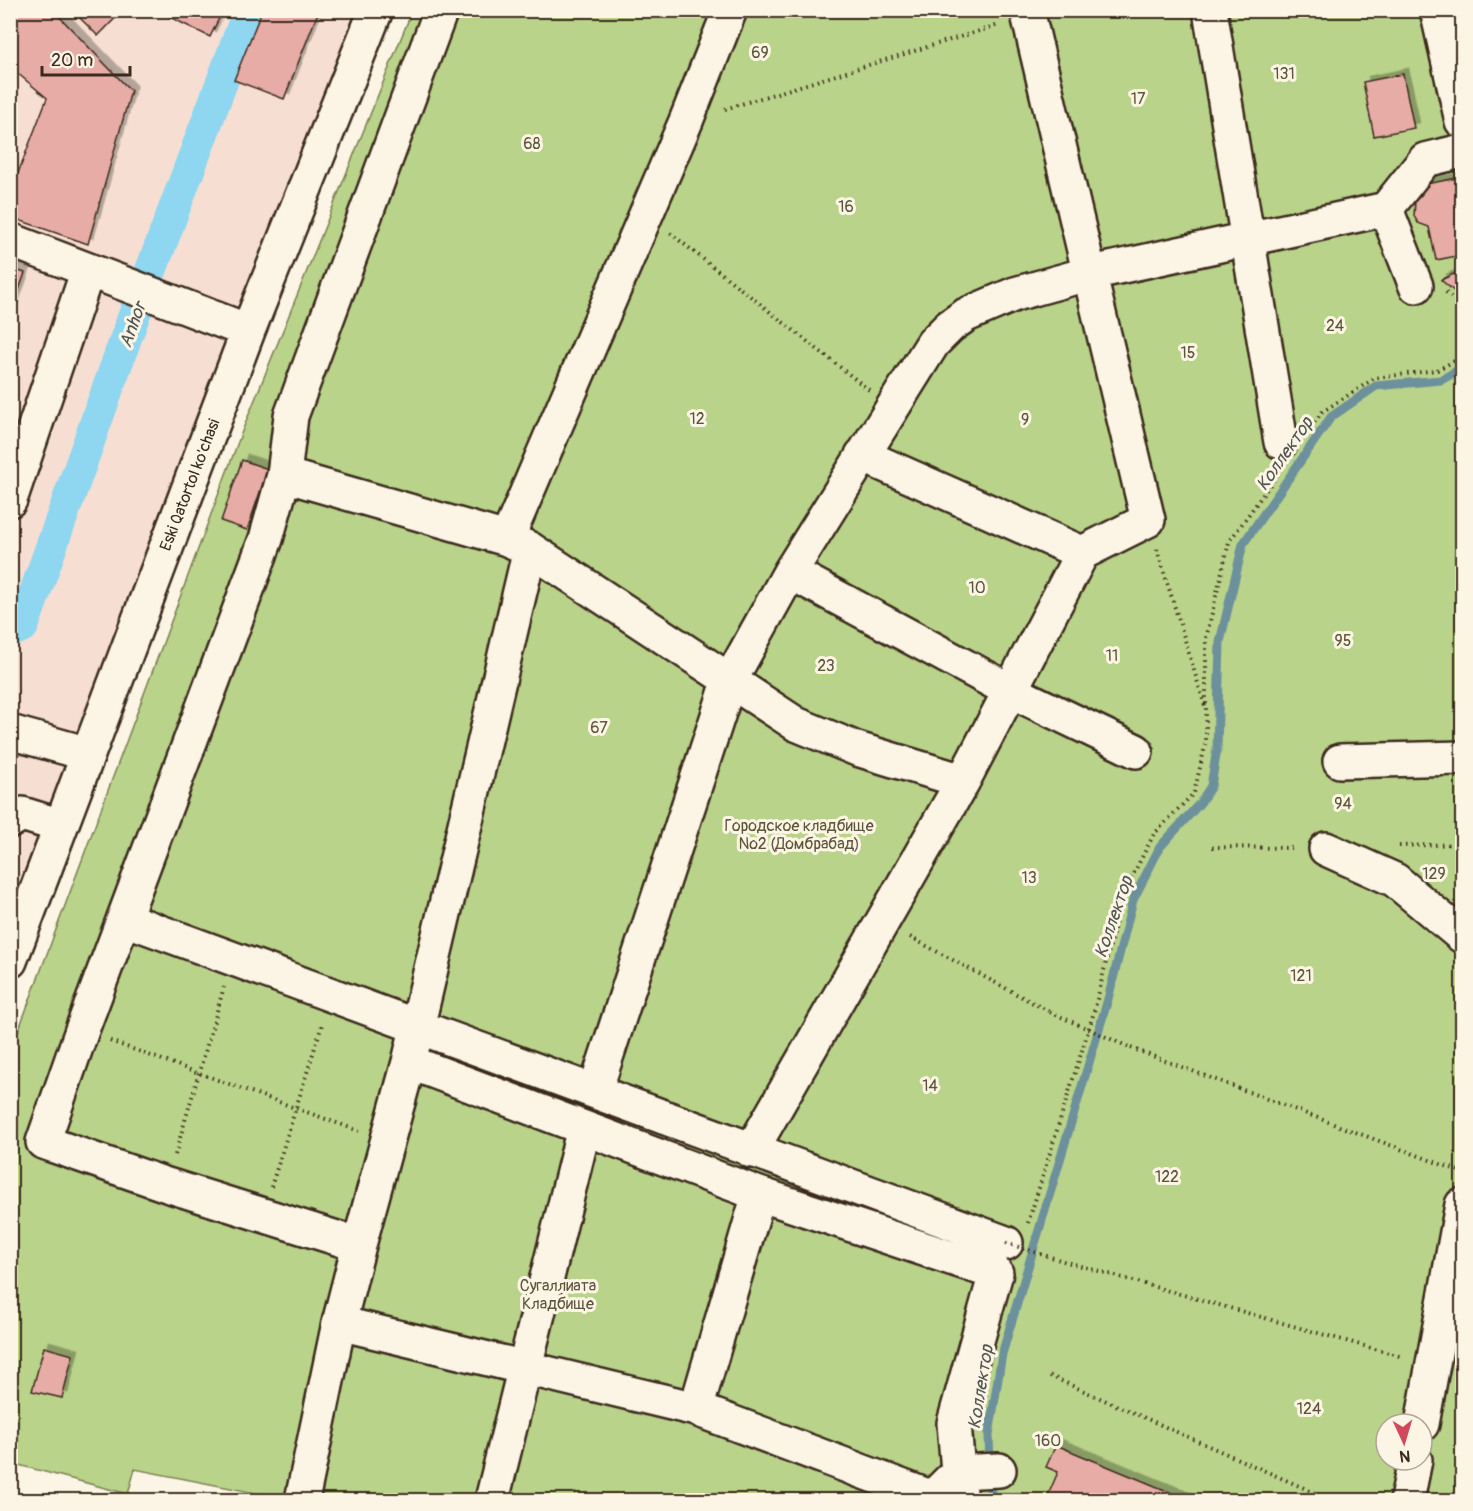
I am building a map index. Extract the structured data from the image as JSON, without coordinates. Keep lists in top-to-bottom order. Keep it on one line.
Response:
{"streets":{"street":["Eski Qatortol ko'chasi"]},"water":["Anhor","Коллектор"],"parks":["69","131","17","68","16","24","15","12","9","10","95","11","23","67","94","Городское кладбище №2 (Домбрабад)","129","13","121","14","122","Сугаллиата Кладбище","124","160"],"scale_bar":"20 m","north":"bottom"}
